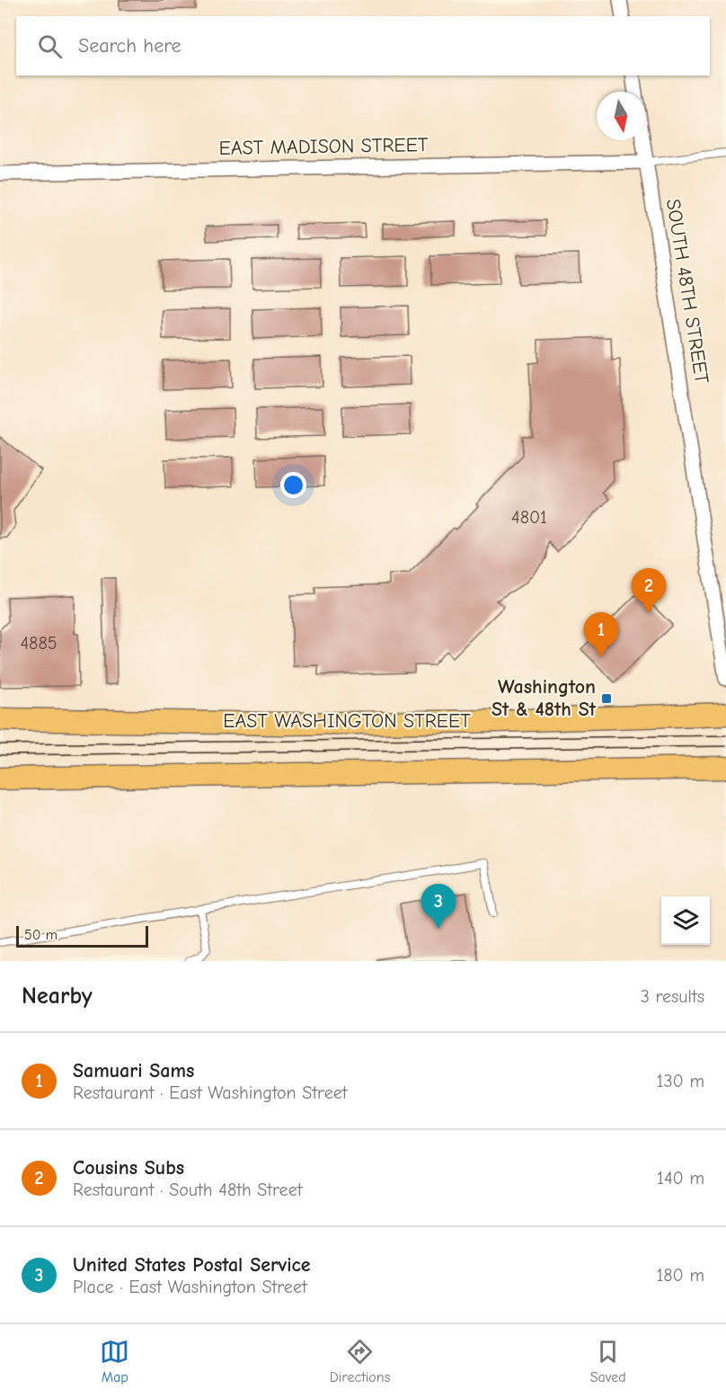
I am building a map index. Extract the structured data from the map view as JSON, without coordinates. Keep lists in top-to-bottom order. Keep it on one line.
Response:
{"streets":{"main road":["EAST WASHINGTON STREET"],"street":["EAST MADISON STREET","SOUTH 48TH STREET"]},"crossings":[["EAST MADISON STREET","SOUTH 48TH STREET"]],"places":{"transit":["Washington St & 48th St"]},"house_numbers":["4801","4885"],"scale_bar":"50 m","north":"bottom","page":{"search":"Search here","pins":["2","1","3"],"scale":"50 m","heading":["Nearby","3 results"],"list":[{"mark":"1","name":"Samuari Sams","note":"Restaurant · East Washington Street","value":"130 m"},{"mark":"2","name":"Cousins Subs","note":"Restaurant · South 48th Street","value":"140 m"},{"mark":"3","name":"United States Postal Service","note":"Place · East Washington Street","value":"180 m"}],"nav":["Map","Directions","Saved"]}}
